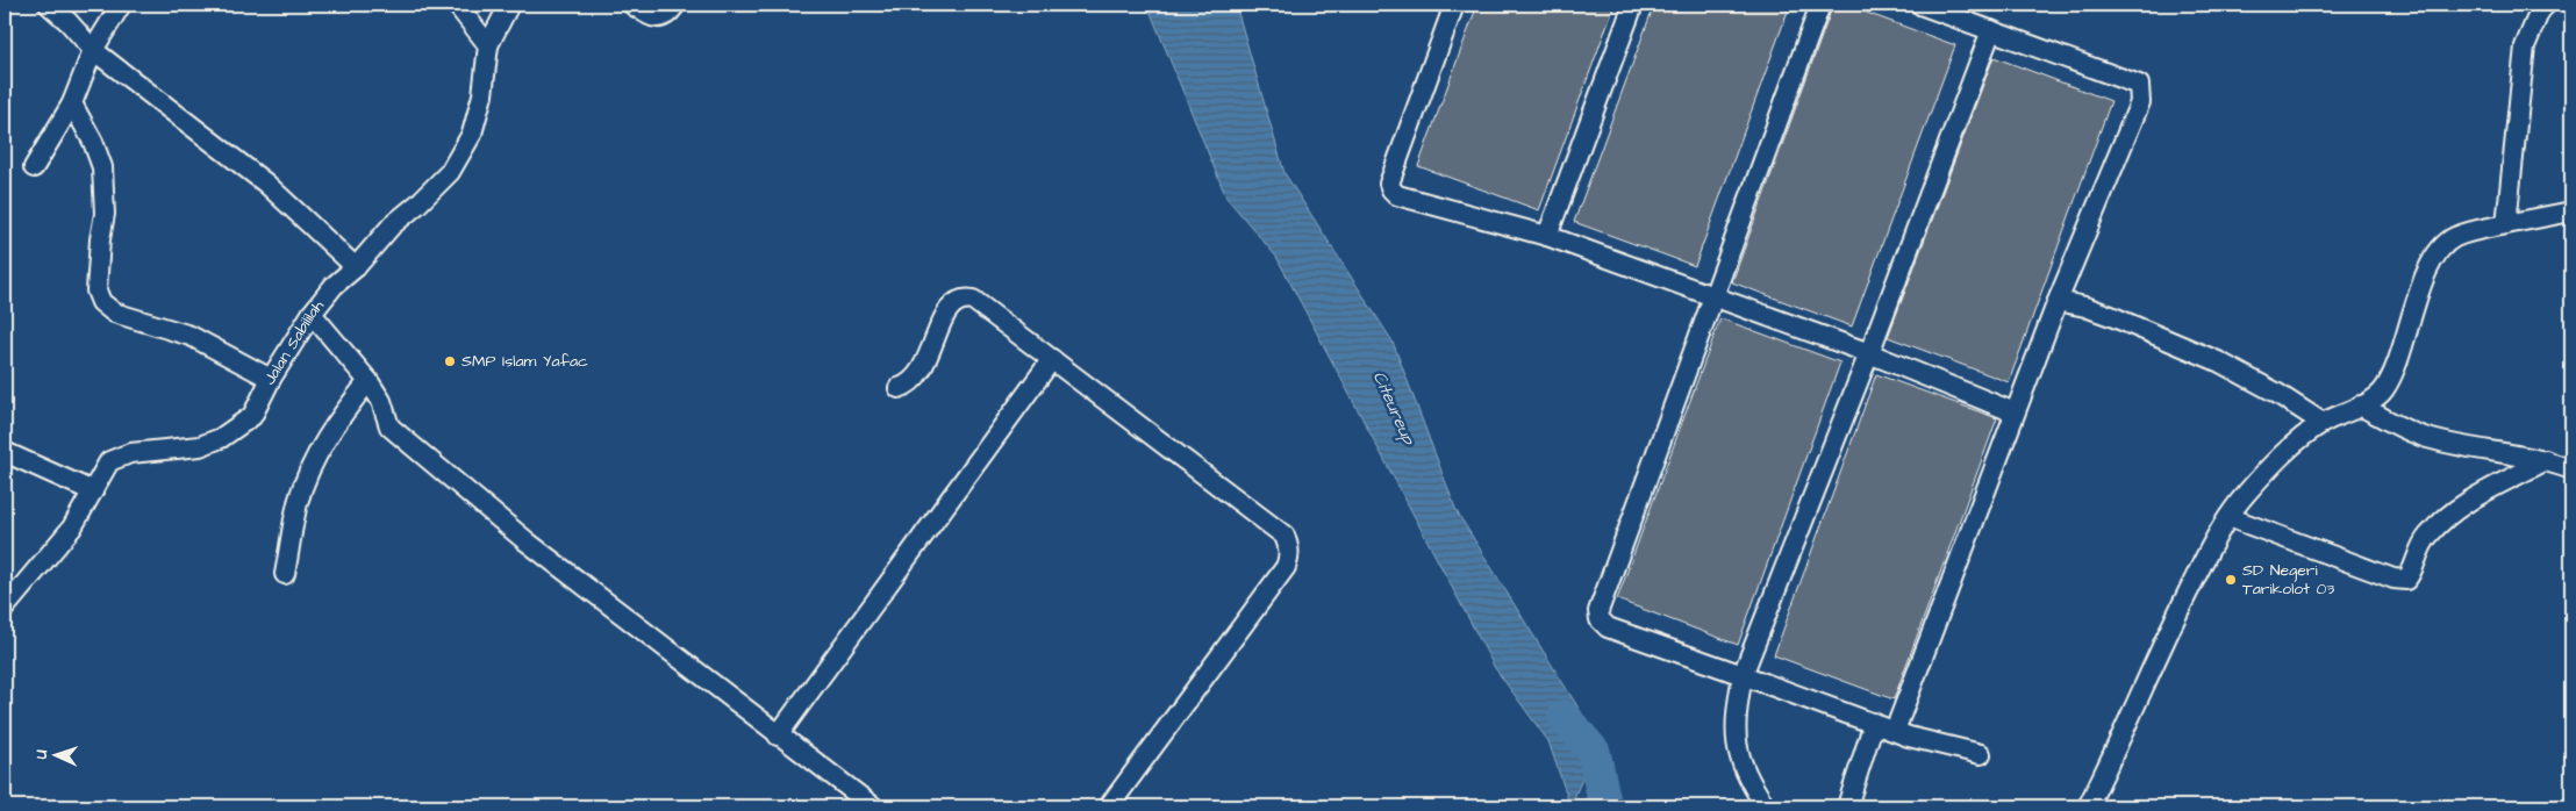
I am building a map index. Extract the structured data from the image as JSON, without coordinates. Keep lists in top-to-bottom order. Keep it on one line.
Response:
{"streets":{"street":["Jalan Sabililah"]},"water":["Citeureup"],"places":["SMP Islam Yafac","SD Negeri Tarikolot 03"],"north":"left"}
